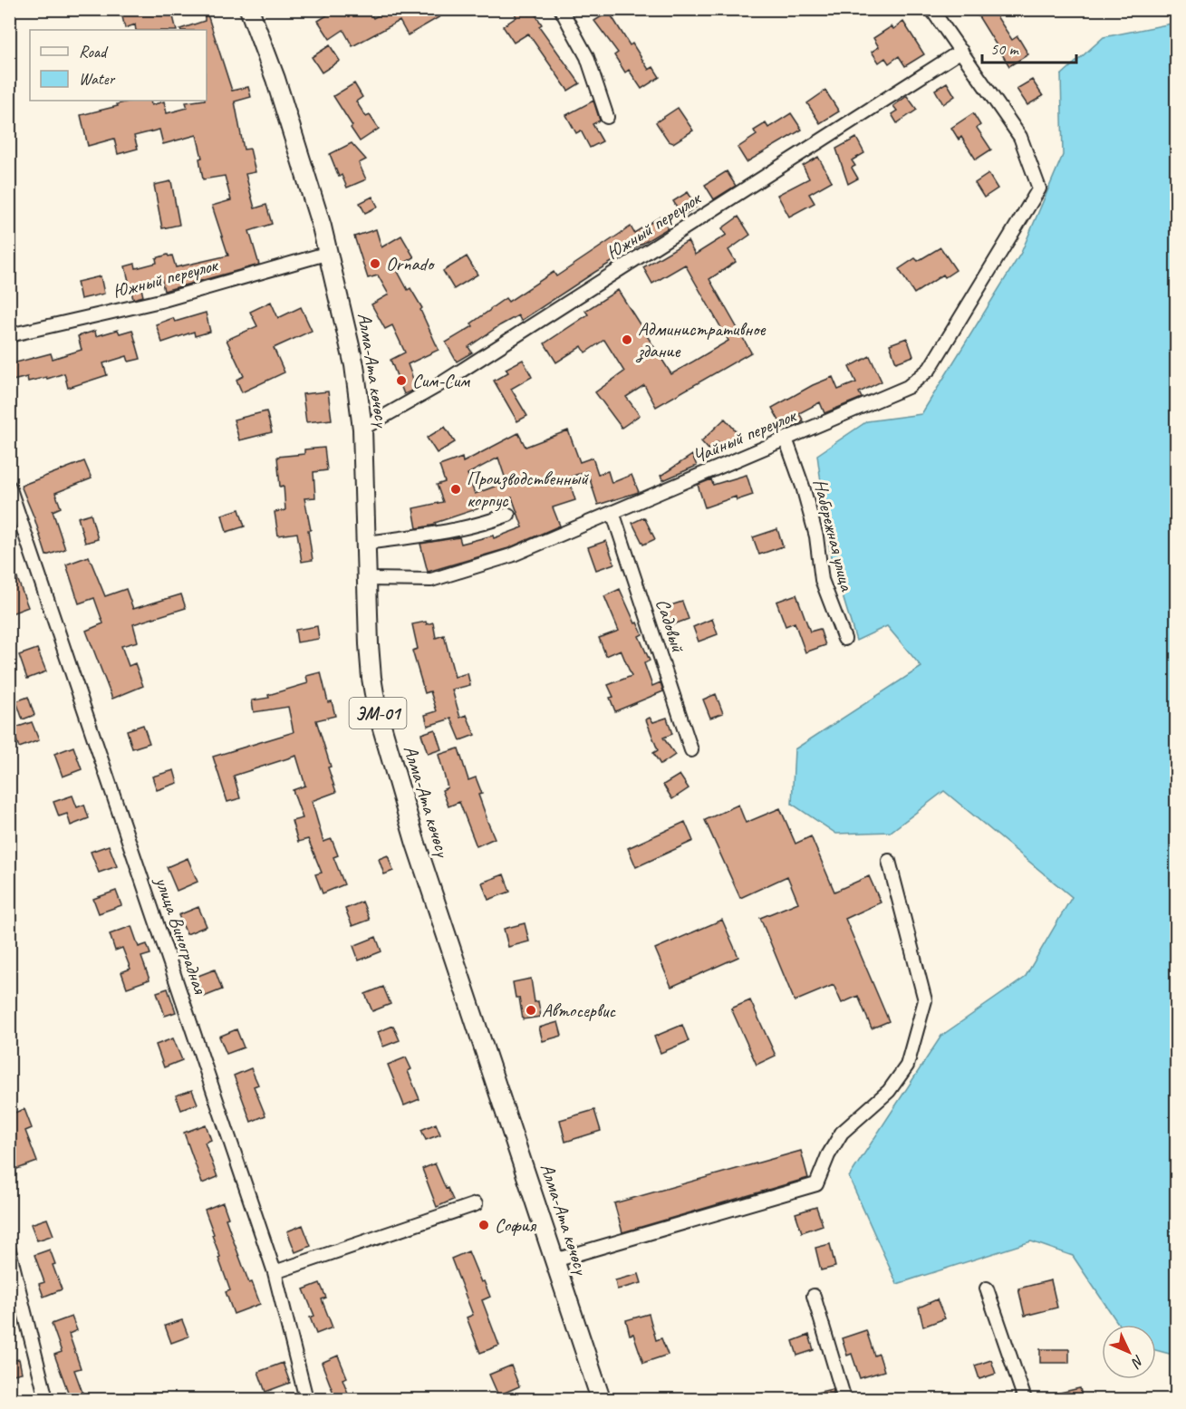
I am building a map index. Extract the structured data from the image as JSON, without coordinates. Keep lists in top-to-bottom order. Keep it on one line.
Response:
{"streets":{"highway":["Алма-Ата көчөсү","ЭМ-01"],"street":["Южный переулок","Чайный переулок","Набережная улица","Садовый","улица Виноградная"]},"crossings":[["Южный переулок","Алма-Ата көчөсү"],["Южный переулок","Чайный переулок"],["Алма-Ата көчөсү","Чайный переулок"],["Чайный переулок","Набережная улица"],["Чайный переулок","Садовый"]],"places":["Ornado","Административное здание","Сим-Сим","Производственный корпус","Автосервис","София"],"legend":["Road","Water"],"scale_bar":"50 m","north":"bottom right"}
